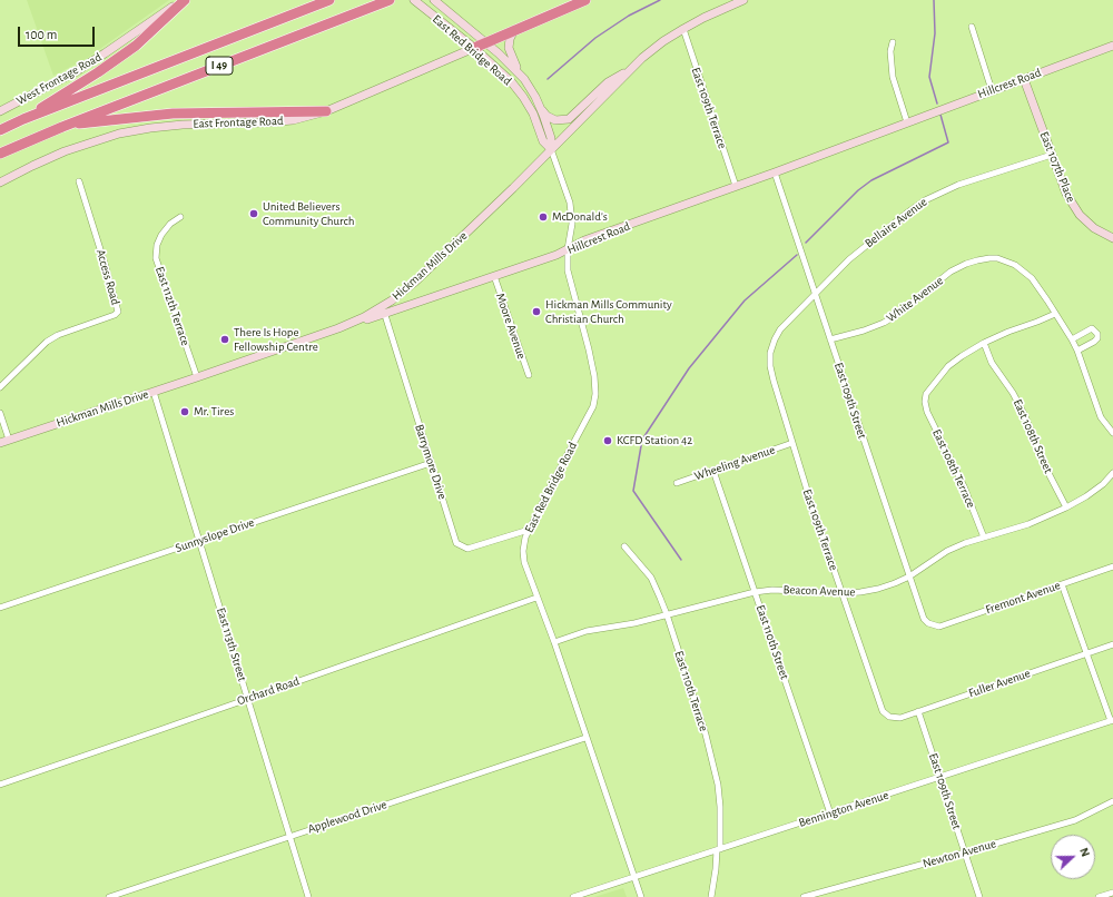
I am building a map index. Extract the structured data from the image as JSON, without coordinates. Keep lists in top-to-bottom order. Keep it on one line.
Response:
{"streets":{"highway":["I 49"],"street":["East Red Bridge Road","West Frontage Road","Hillcrest Road","East 109th Terrace","East Frontage Road","East 107th Place","Bellaire Avenue","Hickman Mills Drive","Access Road","White Avenue","East 112th Terrace","Moore Avenue","East 109th Street","East 108th Street","Barrymore Drive","Wheeling Avenue","East 108th Terrace","Sunnyslope Drive","Beacon Avenue","Fremont Avenue","East 110th Street","East 113th Street","Fuller Avenue","Orchard Road","East 110th Terrace","Bennington Avenue","Applewood Drive","Newton Avenue"]},"crossings":[["East Red Bridge Road","Hillcrest Road"],["East Red Bridge Road","East Frontage Road"],["East Red Bridge Road","Hickman Mills Drive"],["East Red Bridge Road","Barrymore Drive"],["East Red Bridge Road","Beacon Avenue"],["East Red Bridge Road","Orchard Road"],["East Red Bridge Road","Bennington Avenue"],["East Red Bridge Road","Applewood Drive"],["Hillcrest Road","East 109th Terrace"],["Hillcrest Road","East 107th Place"],["Hillcrest Road","Hickman Mills Drive"],["Hillcrest Road","Moore Avenue"],["Hillcrest Road","East 109th Street"],["Hillcrest Road","Barrymore Drive"],["East 109th Terrace","Bellaire Avenue"],["East 109th Terrace","Hickman Mills Drive"],["East 109th Terrace","Wheeling Avenue"],["East 109th Terrace","Beacon Avenue"],["East 109th Terrace","Fuller Avenue"],["East 107th Place","Bellaire Avenue"],["Bellaire Avenue","East 109th Street"],["Hickman Mills Drive","East 112th Terrace"],["Hickman Mills Drive","Barrymore Drive"],["Hickman Mills Drive","East 113th Street"],["White Avenue","East 109th Street"],["East 109th Street","Beacon Avenue"],["East 109th Street","Fremont Avenue"],["East 109th Street","Fuller Avenue"],["East 109th Street","Bennington Avenue"],["East 109th Street","Newton Avenue"],["East 108th Street","East 108th Terrace"],["East 108th Street","Beacon Avenue"],["Barrymore Drive","Sunnyslope Drive"],["Wheeling Avenue","East 110th Street"],["East 108th Terrace","Beacon Avenue"],["Sunnyslope Drive","East 113th Street"],["Beacon Avenue","East 110th Street"],["Beacon Avenue","East 110th Terrace"],["East 110th Street","Bennington Avenue"],["East 113th Street","Orchard Road"],["East 113th Street","Applewood Drive"],["East 110th Terrace","Bennington Avenue"]],"places":["United Believers Community Church","McDonald's","Hickman Mills Community Christian Church","There Is Hope Fellowship Centre","Mr. Tires","KCFD Station 42"],"scale_bar":"100 m","north":"right"}
